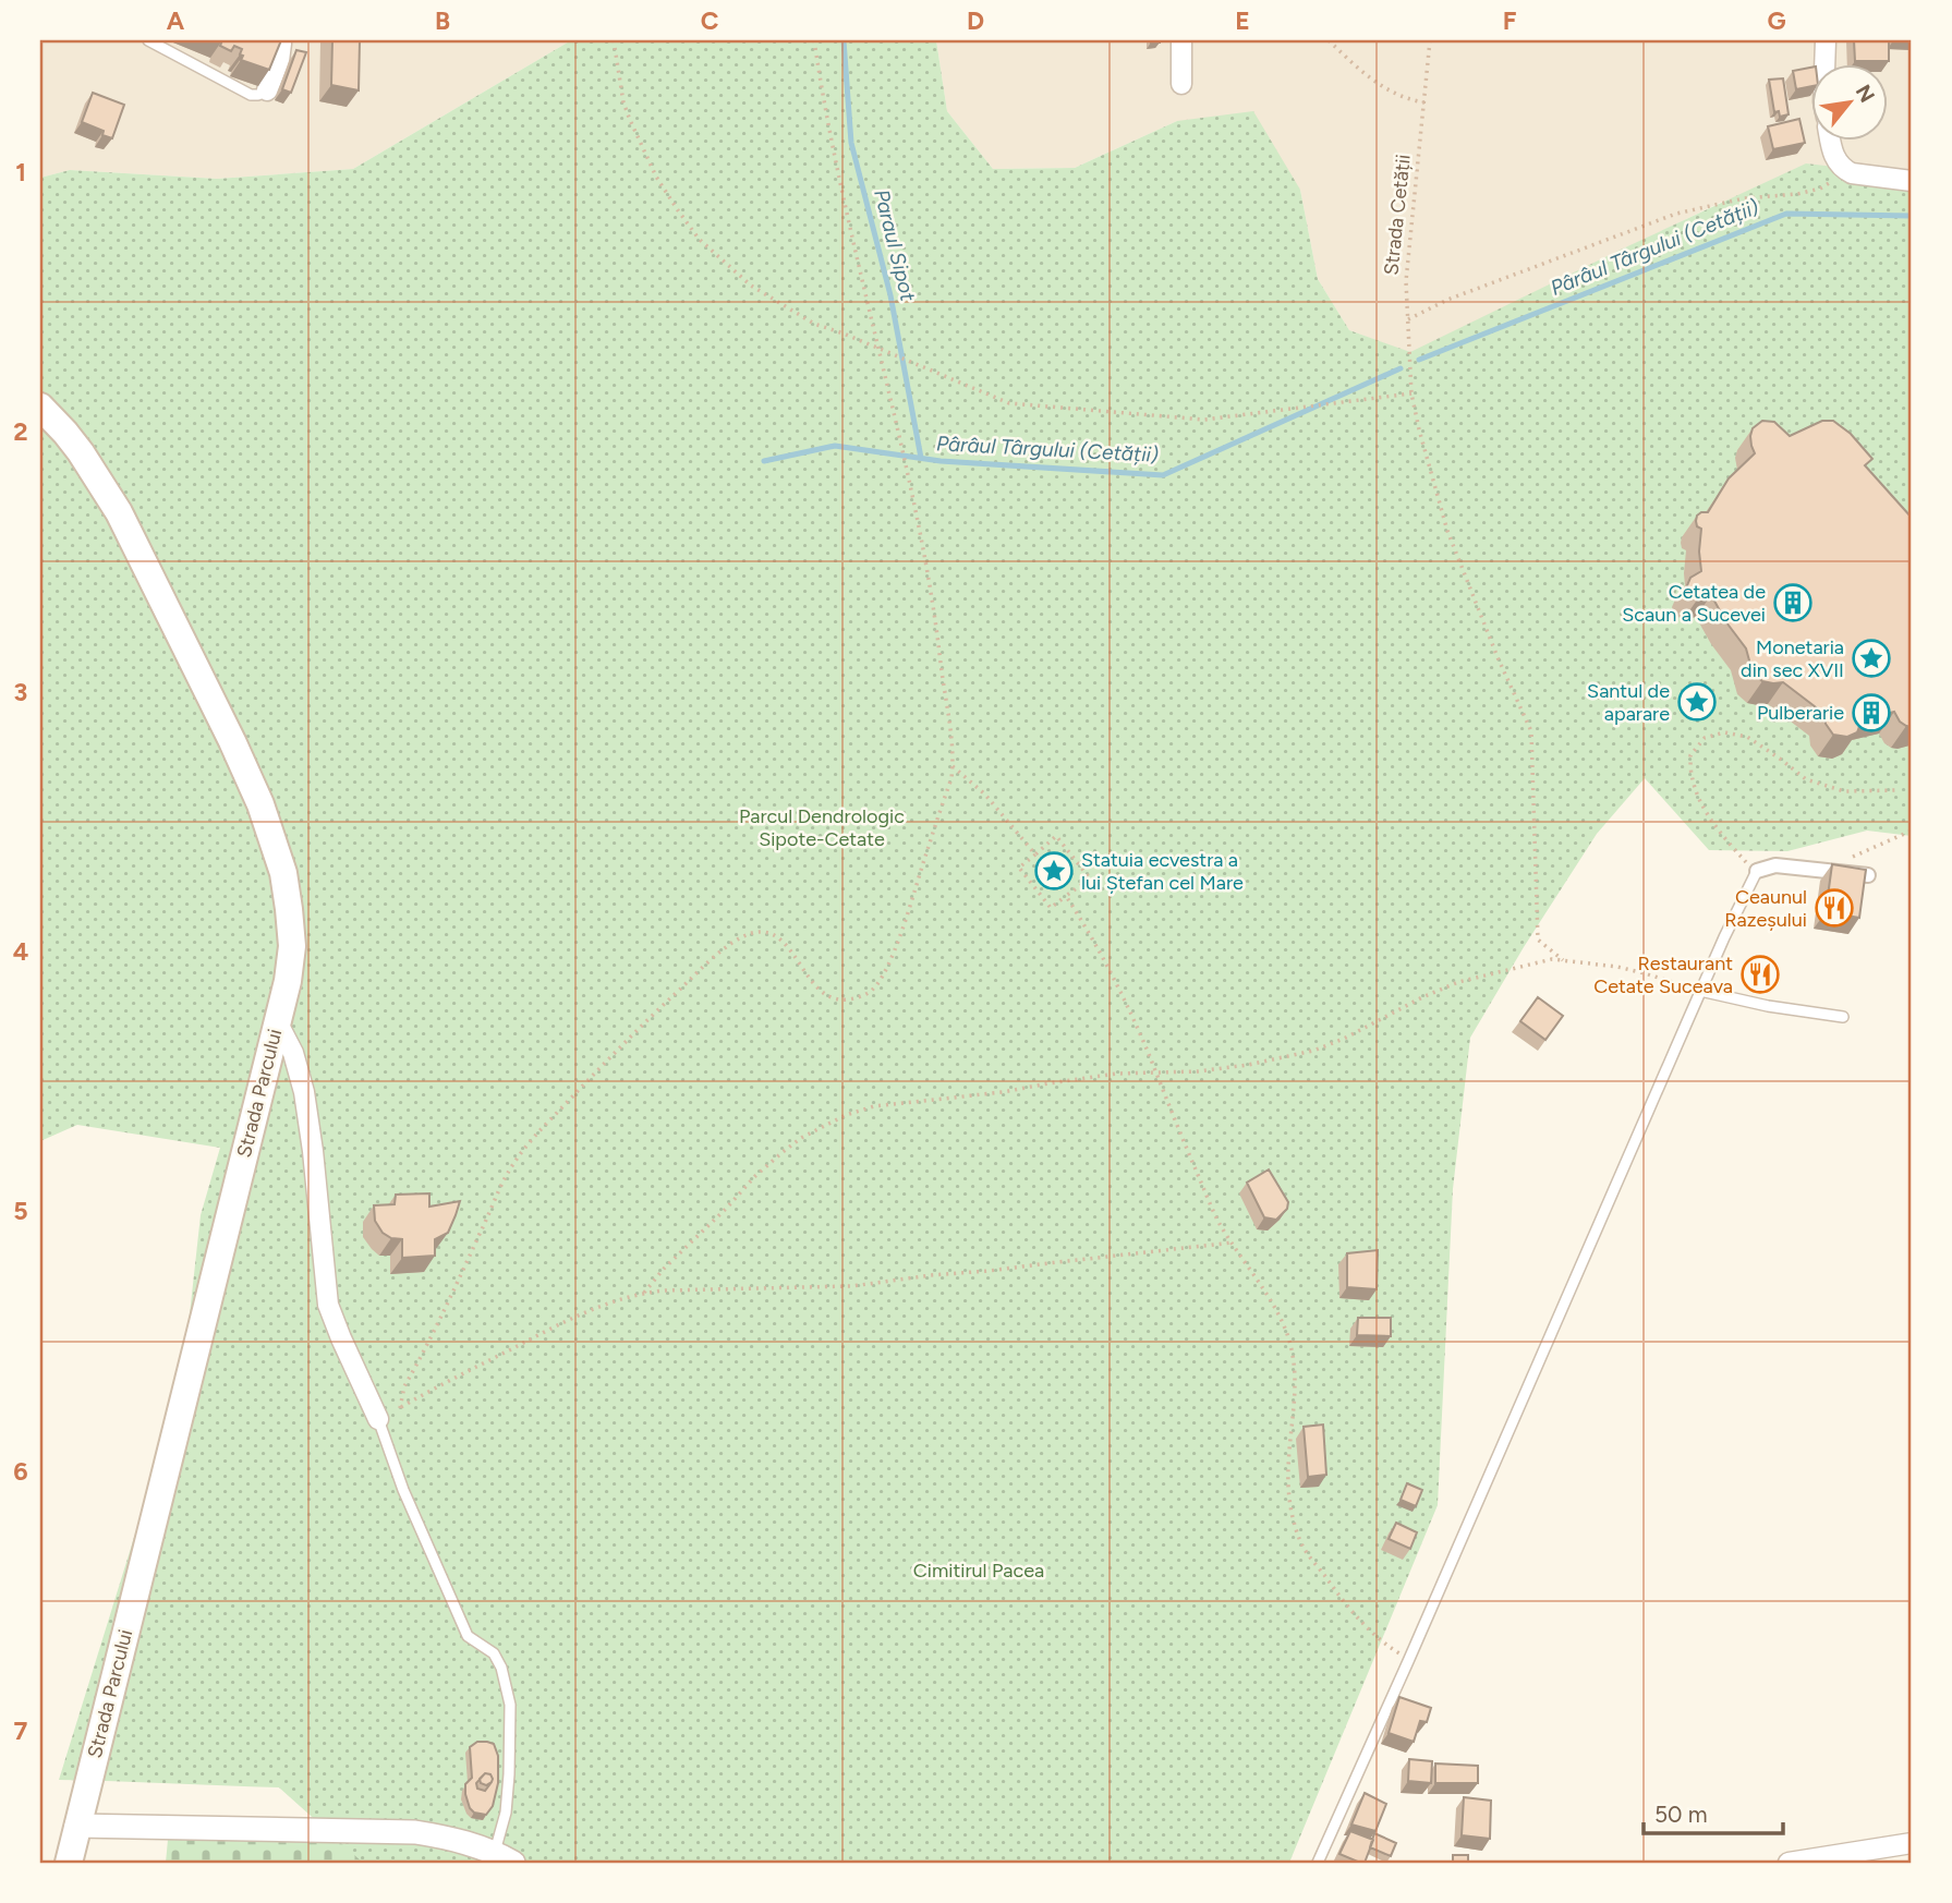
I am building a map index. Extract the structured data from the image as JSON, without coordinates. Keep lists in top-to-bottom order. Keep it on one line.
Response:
{"streets":{"main road":["Strada Parcului"],"path":["Strada Cetății"]},"water":["Paraul Sipot","Pârâul Târgului (Cetății)"],"parks":["Parcul Dendrologic Sipote-Cetate","Cimitirul Pacea"],"places":{"building":["Cetatea de Scaun a Sucevei","Pulberarie"],"place":["Monetaria din sec XVII","Santul de aparare","Statuia ecvestra a lui Ștefan cel Mare"],"restaurant":["Ceaunul Razeșului","Restaurant Cetate Suceava"]},"scale_bar":"50 m","north":"top right","grid":{"columns":["A","B","C","D","E","F","G"],"rows":["1","2","3","4","5","6","7"]}}
